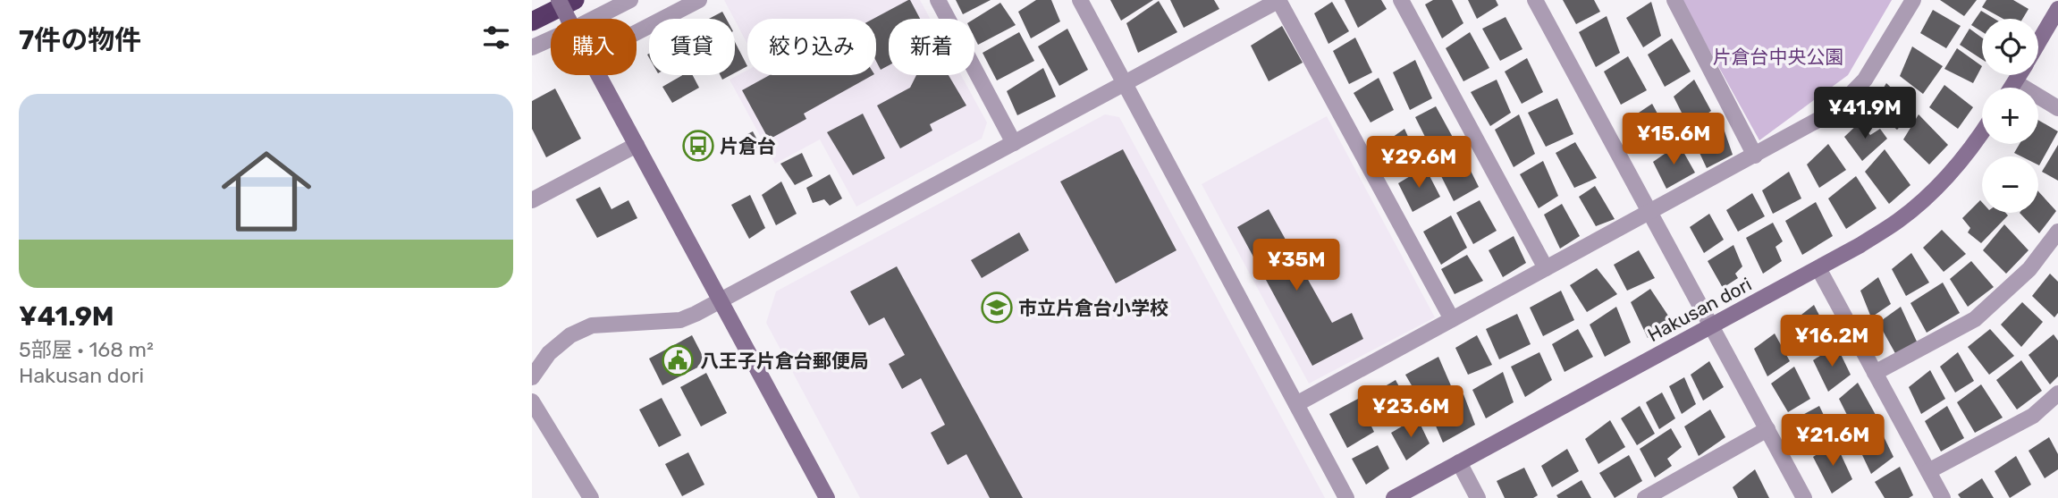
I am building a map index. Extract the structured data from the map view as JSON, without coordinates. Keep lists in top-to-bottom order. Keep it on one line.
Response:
{"streets":{"street":["Hakusan dori"]},"parks":["片倉台中央公園"],"places":{"bus stop":["片倉台"],"school or university":["市立片倉台小学校"],"public building":["八王子片倉台郵便局"]},"page":{"heading":"7件の物件","map_buttons":["+","−"],"chip":["購入","賃貸","絞り込み","新着"],"list":[{"name":"¥41.9M","note":"5部屋 · 168 m² · Hakusan dori"}],"price":["¥41.9M","¥15.6M","¥29.6M","¥35M","¥16.2M","¥23.6M","¥21.6M"]}}
